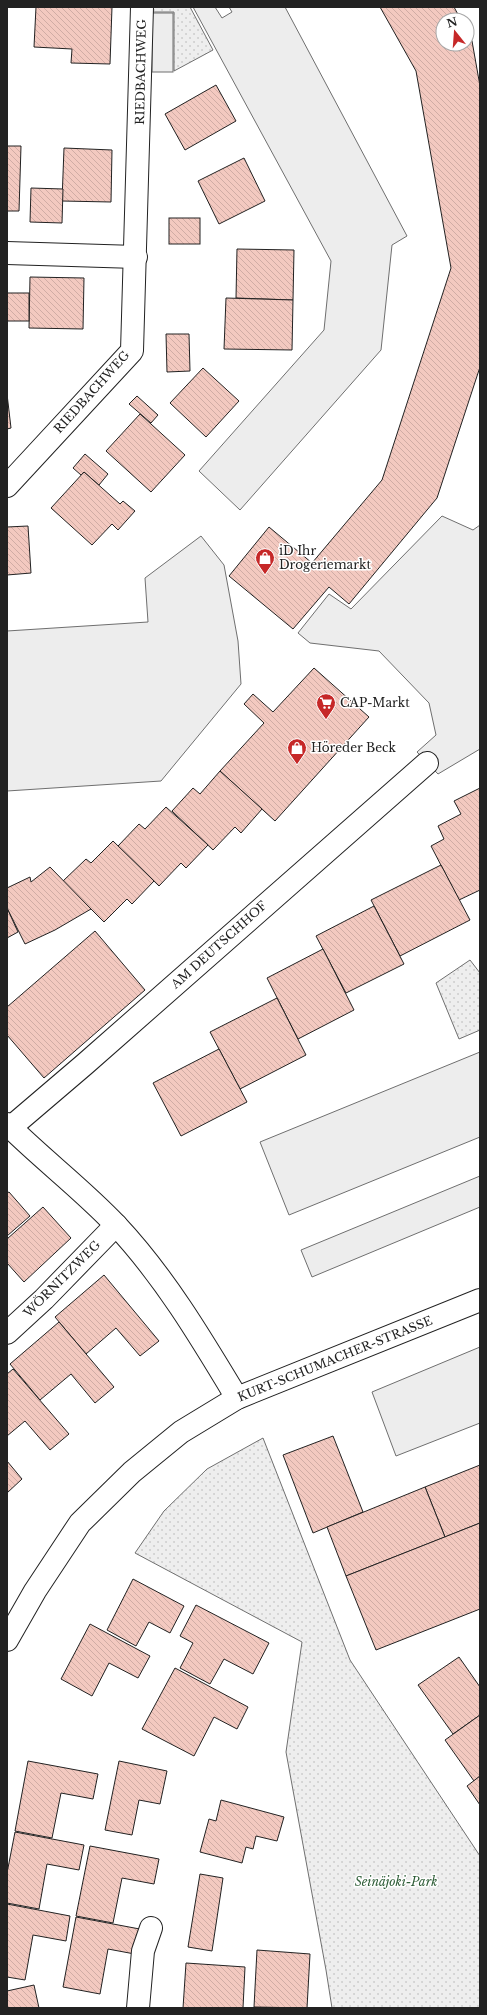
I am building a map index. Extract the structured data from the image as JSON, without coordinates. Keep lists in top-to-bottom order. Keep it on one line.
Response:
{"streets":{"street":["RIEDBACHWEG","AM DEUTSCHHOF","WÖRNITZWEG","KURT-SCHUMACHER-STRASSE"]},"parks":["Seinäjoki-Park"],"places":{"shop":["iD Ihr Drogeriemarkt","Höreder Beck"],"supermarket":["CAP-Markt"]},"north":"top"}
